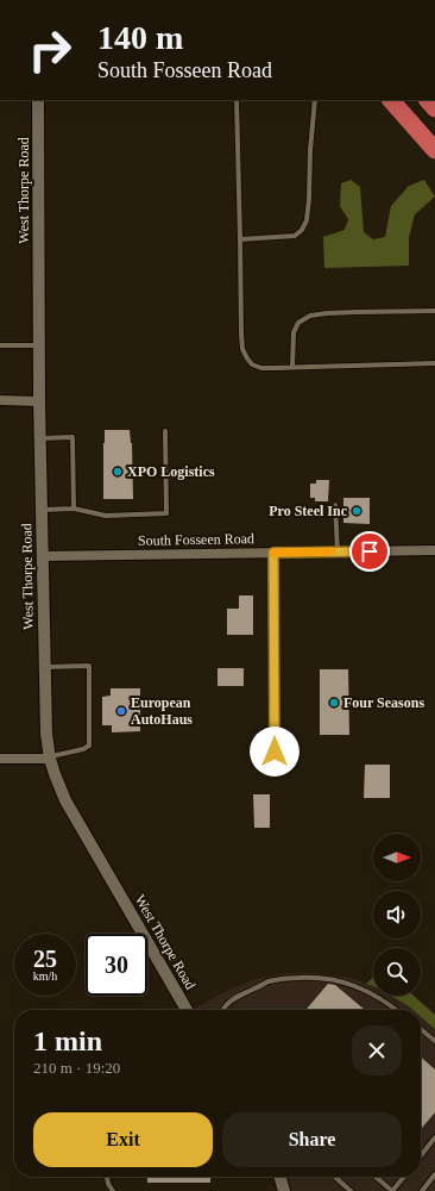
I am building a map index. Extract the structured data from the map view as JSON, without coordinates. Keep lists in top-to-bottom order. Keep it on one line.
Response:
{"streets":{"street":["West Thorpe Road","South Fosseen Road"]},"crossings":[["West Thorpe Road","South Fosseen Road"]],"places":["XPO Logistics","Pro Steel Inc","Four Seasons","European AutoHaus"],"north":"right","page":{"turn":["140 m","South Fosseen Road"],"speed":"25 km/h","limit":"30","heading":["1 min","210 m · 19:20"],"buttons":["Exit","Share"]}}
